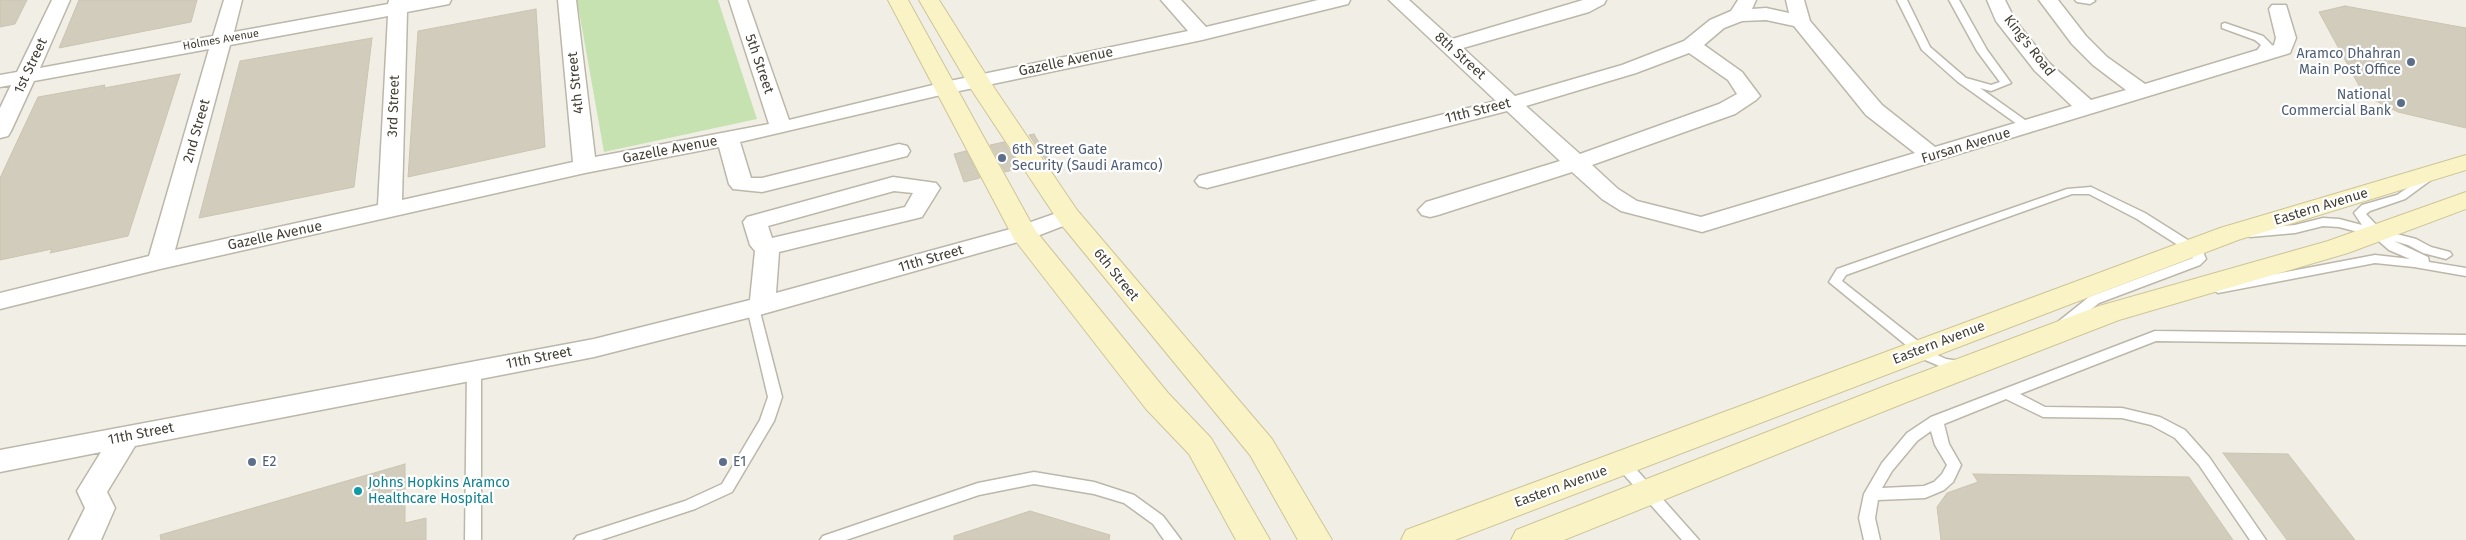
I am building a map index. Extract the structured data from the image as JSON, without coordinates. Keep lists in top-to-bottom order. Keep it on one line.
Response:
{"streets":{"main road":["Eastern Avenue","6th Street"],"street":["Holmes Avenue","King's Road","8th Street","Gazelle Avenue","5th Street","1st Street","4th Street","3rd Street","11th Street","2nd Street","Fursan Avenue"]},"crossings":[["Holmes Avenue","1st Street"],["Holmes Avenue","3rd Street"],["Holmes Avenue","2nd Street"],["King's Road","Fursan Avenue"],["8th Street","11th Street"],["8th Street","Fursan Avenue"],["Gazelle Avenue","5th Street"],["Gazelle Avenue","4th Street"],["Gazelle Avenue","3rd Street"],["Gazelle Avenue","2nd Street"],["Gazelle Avenue","6th Street"],["11th Street","6th Street"]],"places":["Aramco Dhahran Main Post Office","National Commercial Bank","6th Street Gate Security (Saudi Aramco)","E2","E1","Johns Hopkins Aramco Healthcare Hospital"]}
